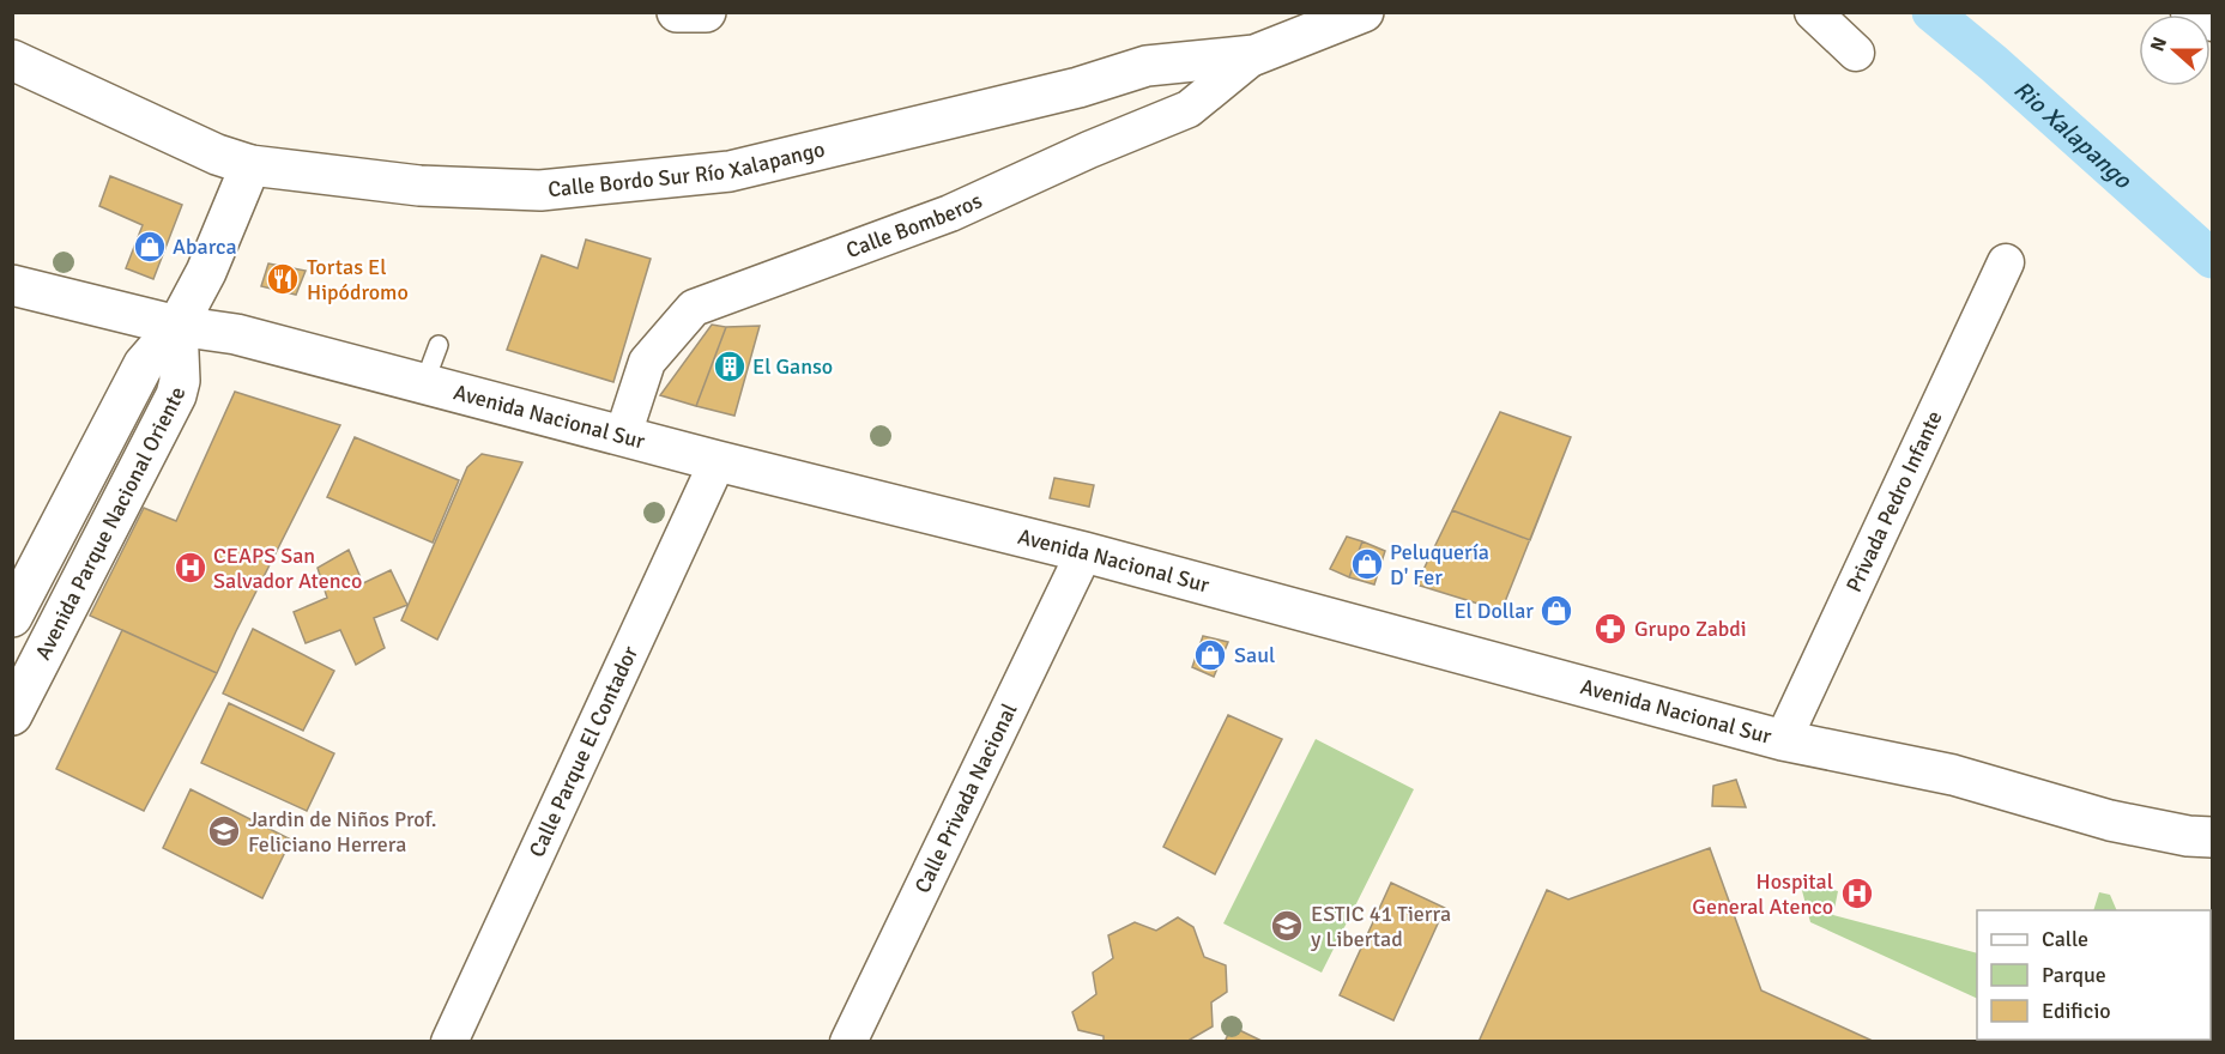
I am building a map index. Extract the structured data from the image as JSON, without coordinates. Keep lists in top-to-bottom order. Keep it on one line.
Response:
{"streets":{"main road":["Calle Bordo Sur Río Xalapango","Avenida Nacional Sur","Avenida Parque Nacional Oriente"],"street":["Calle Bomberos","Privada Pedro Infante","Calle Parque El Contador","Calle Privada Nacional"]},"crossings":[["Calle Bordo Sur Río Xalapango","Calle Bomberos"],["Calle Bordo Sur Río Xalapango","Avenida Parque Nacional Oriente"],["Calle Bomberos","Avenida Nacional Sur"],["Avenida Nacional Sur","Privada Pedro Infante"],["Avenida Nacional Sur","Avenida Parque Nacional Oriente"],["Avenida Nacional Sur","Calle Parque El Contador"],["Avenida Nacional Sur","Calle Privada Nacional"]],"water":["Rio Xalapango"],"places":{"shop":["Abarca","Peluquería D' Fer","El Dollar","Saul"],"restaurant":["Tortas El Hipódromo"],"building":["El Ganso"],"hospital":["CEAPS San Salvador Atenco","Hospital General Atenco"],"pharmacy":["Grupo Zabdi"],"school or university":["Jardin de Niños Prof. Feliciano Herrera","ESTIC 41 Tierra y Libertad"]},"legend":["Calle","Parque","Edificio"],"north":"left"}
